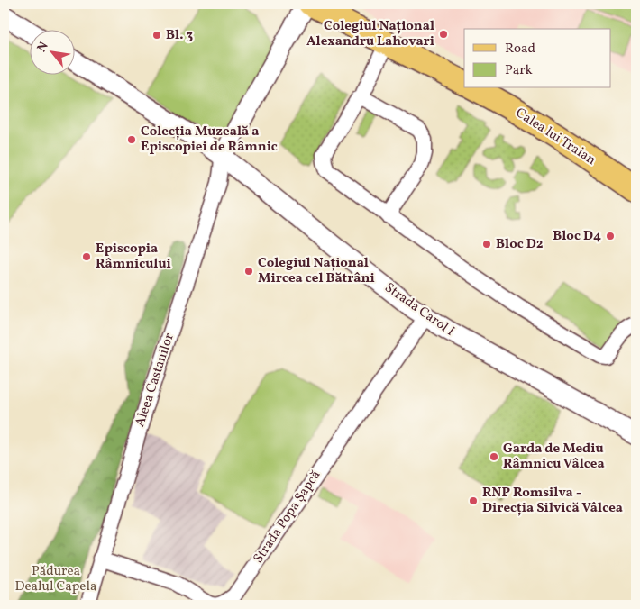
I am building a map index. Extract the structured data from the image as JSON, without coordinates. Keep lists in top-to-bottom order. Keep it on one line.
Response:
{"streets":{"main road":["Calea lui Traian"],"street":["Strada Carol I","Aleea Castanilor","Strada Popa Șapcă"]},"crossings":[["Strada Carol I","Aleea Castanilor"],["Strada Carol I","Strada Popa Șapcă"],["Aleea Castanilor","Strada Popa Șapcă"]],"parks":["Pădurea Dealul Capela"],"places":["Colegiul Național Alexandru Lahovari","Bl. 3","Colecția Muzeală a Episcopiei de Râmnic","Bloc D4","Bloc D2","Episcopia Râmnicului","Colegiul Național Mircea cel Bătrâni","Garda de Mediu Râmnicu Vâlcea","RNP Romsilva - Direcția Silvică Vâlcea"],"legend":["Road","Park"],"north":"top left"}
